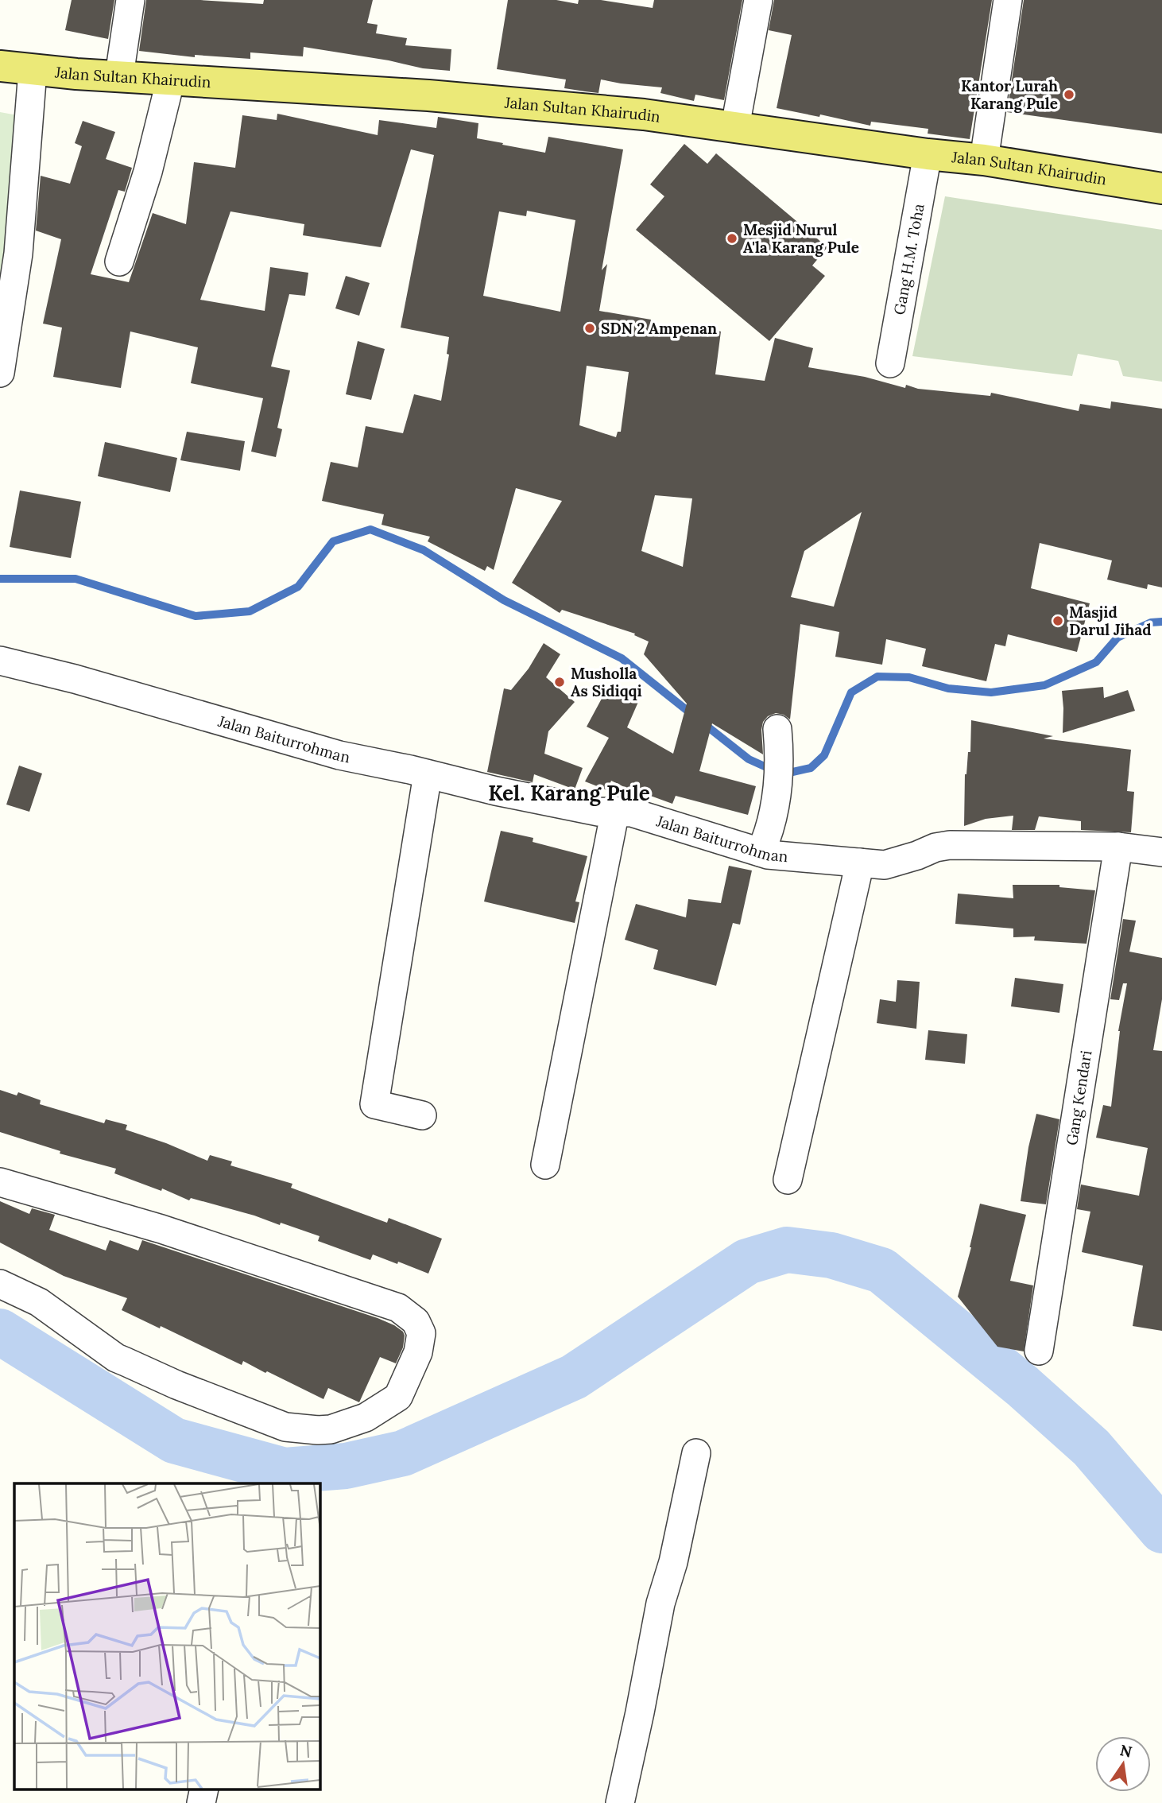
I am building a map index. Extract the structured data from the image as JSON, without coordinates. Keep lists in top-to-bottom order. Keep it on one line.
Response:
{"streets":{"main road":["Jalan Sultan Khairudin"],"street":["Gang H.M. Toha","Jalan Baiturrohman","Gang Kendari"]},"crossings":[["Jalan Sultan Khairudin","Gang H.M. Toha"],["Jalan Baiturrohman","Gang Kendari"]],"districts":["Kel. Karang Pule"],"places":["Kantor Lurah Karang Pule","Mesjid Nurul A'la Karang Pule","SDN 2 Ampenan","Masjid Darul Jihad","Musholla As Sidiqqi"],"north":"top"}
